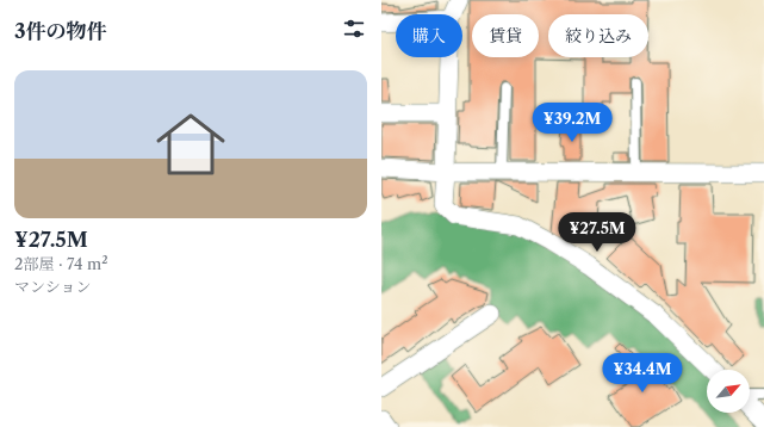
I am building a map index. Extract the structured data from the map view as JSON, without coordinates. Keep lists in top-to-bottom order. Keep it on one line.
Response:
{"north":"top right","page":{"heading":"3件の物件","chip":["購入","賃貸","絞り込み"],"list":[{"name":"¥27.5M","note":"2部屋 · 74 m² · マンション"}],"price":["¥39.2M","¥27.5M","¥34.4M"]}}
